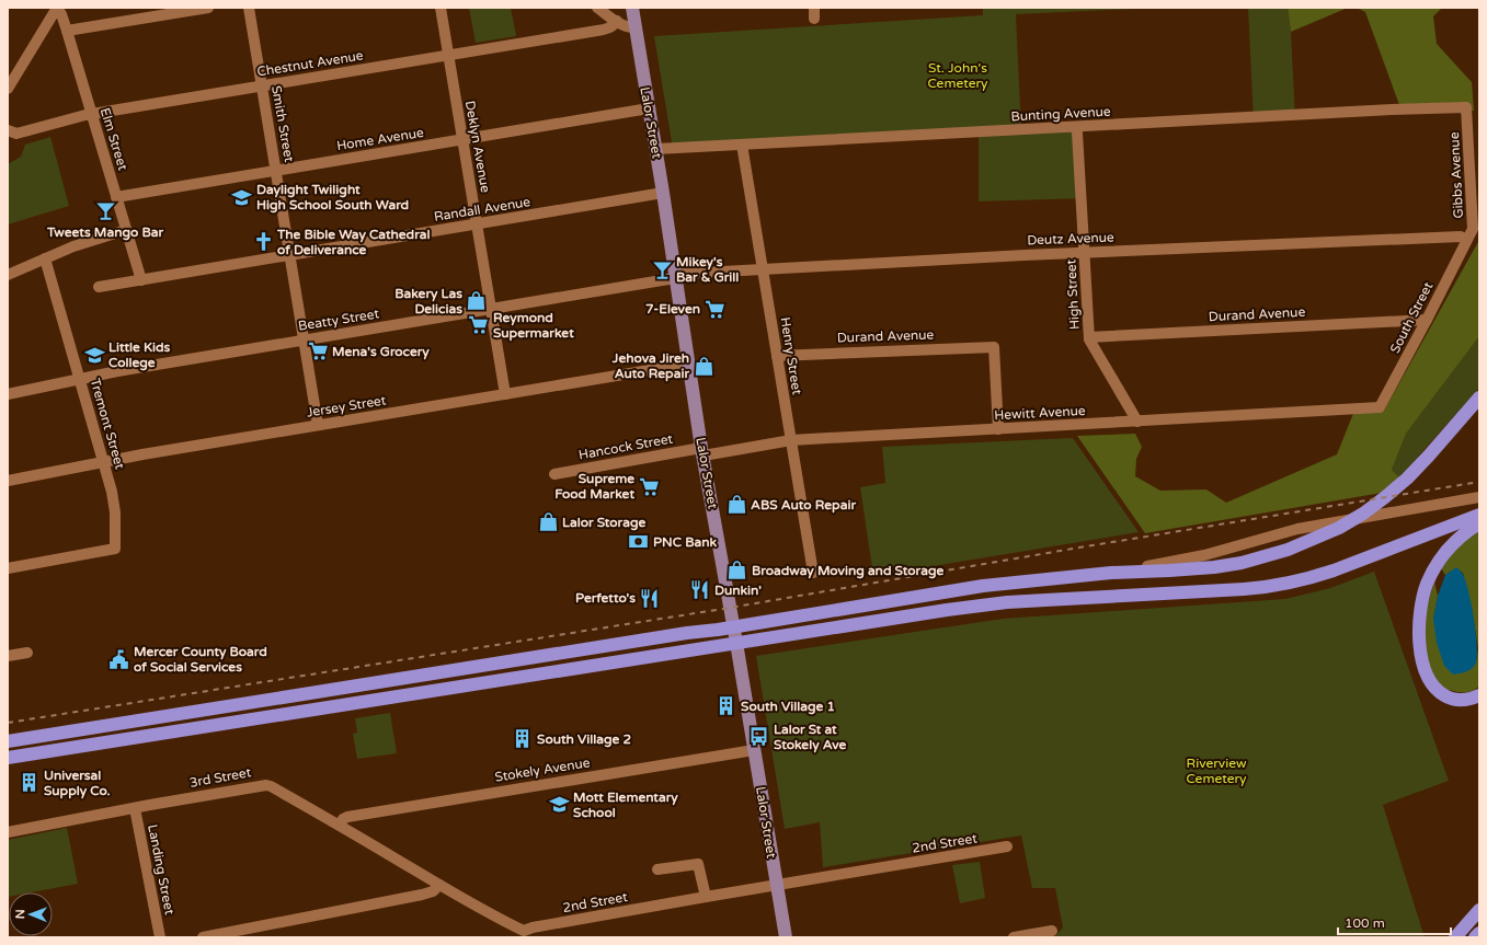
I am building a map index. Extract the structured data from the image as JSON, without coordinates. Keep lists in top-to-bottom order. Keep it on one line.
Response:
{"streets":{"main road":["Lalor Street"],"street":["Chestnut Avenue","Bunting Avenue","Smith Street","Elm Street","Home Avenue","Deklyn Avenue","Gibbs Avenue","Randall Avenue","Deutz Avenue","High Street","Durand Avenue","South Street","Beatty Street","Henry Street","Jersey Street","Hewitt Avenue","Tremont Street","Hancock Street","Stokely Avenue","3rd Street","2nd Street","Landing Street"]},"crossings":[["Chestnut Avenue","Smith Street"],["Chestnut Avenue","Elm Street"],["Chestnut Avenue","Deklyn Avenue"],["Bunting Avenue","Lalor Street"],["Bunting Avenue","Gibbs Avenue"],["Bunting Avenue","High Street"],["Bunting Avenue","Henry Street"],["Lalor Street","Home Avenue"],["Lalor Street","Randall Avenue"],["Lalor Street","Deutz Avenue"],["Lalor Street","Beatty Street"],["Lalor Street","Jersey Street"],["Lalor Street","Hewitt Avenue"],["Lalor Street","Hancock Street"],["Lalor Street","Stokely Avenue"],["Lalor Street","2nd Street"],["Smith Street","Home Avenue"],["Smith Street","Randall Avenue"],["Smith Street","Beatty Street"],["Smith Street","Jersey Street"],["Elm Street","Home Avenue"],["Elm Street","Randall Avenue"],["Home Avenue","Deklyn Avenue"],["Deklyn Avenue","Randall Avenue"],["Deklyn Avenue","Beatty Street"],["Deklyn Avenue","Jersey Street"],["Gibbs Avenue","Deutz Avenue"],["Gibbs Avenue","South Street"],["Deutz Avenue","High Street"],["Deutz Avenue","South Street"],["Deutz Avenue","Beatty Street"],["Deutz Avenue","Henry Street"],["High Street","Durand Avenue"],["High Street","Hewitt Avenue"],["Durand Avenue","South Street"],["Durand Avenue","Henry Street"],["Durand Avenue","Hewitt Avenue"],["South Street","Hewitt Avenue"],["Beatty Street","Tremont Street"],["Henry Street","Hewitt Avenue"],["Jersey Street","Tremont Street"],["Hewitt Avenue","Hancock Street"],["Stokely Avenue","3rd Street"],["3rd Street","2nd Street"],["3rd Street","Landing Street"]],"parks":["St. John's Cemetery","Riverview Cemetery"],"places":{"school or university":["Daylight Twilight High School South Ward","Little Kids College","Mott Elementary School"],"bar":["Tweets Mango Bar","Mikey's Bar & Grill"],"church":["The Bible Way Cathedral of Deliverance"],"shop":["Bakery Las Delicias","Jehova Jireh Auto Repair","ABS Auto Repair","Lalor Storage","Broadway Moving and Storage"],"supermarket":["7-Eleven","Reymond Supermarket","Mena's Grocery","Supreme Food Market"],"bank":["PNC Bank"],"restaurant":["Dunkin'","Perfetto's"],"public building":["Mercer County Board of Social Services"],"building":["South Village 1","South Village 2","Universal Supply Co."],"bus stop":["Lalor St at Stokely Ave"]},"scale_bar":"100 m","north":"left"}
